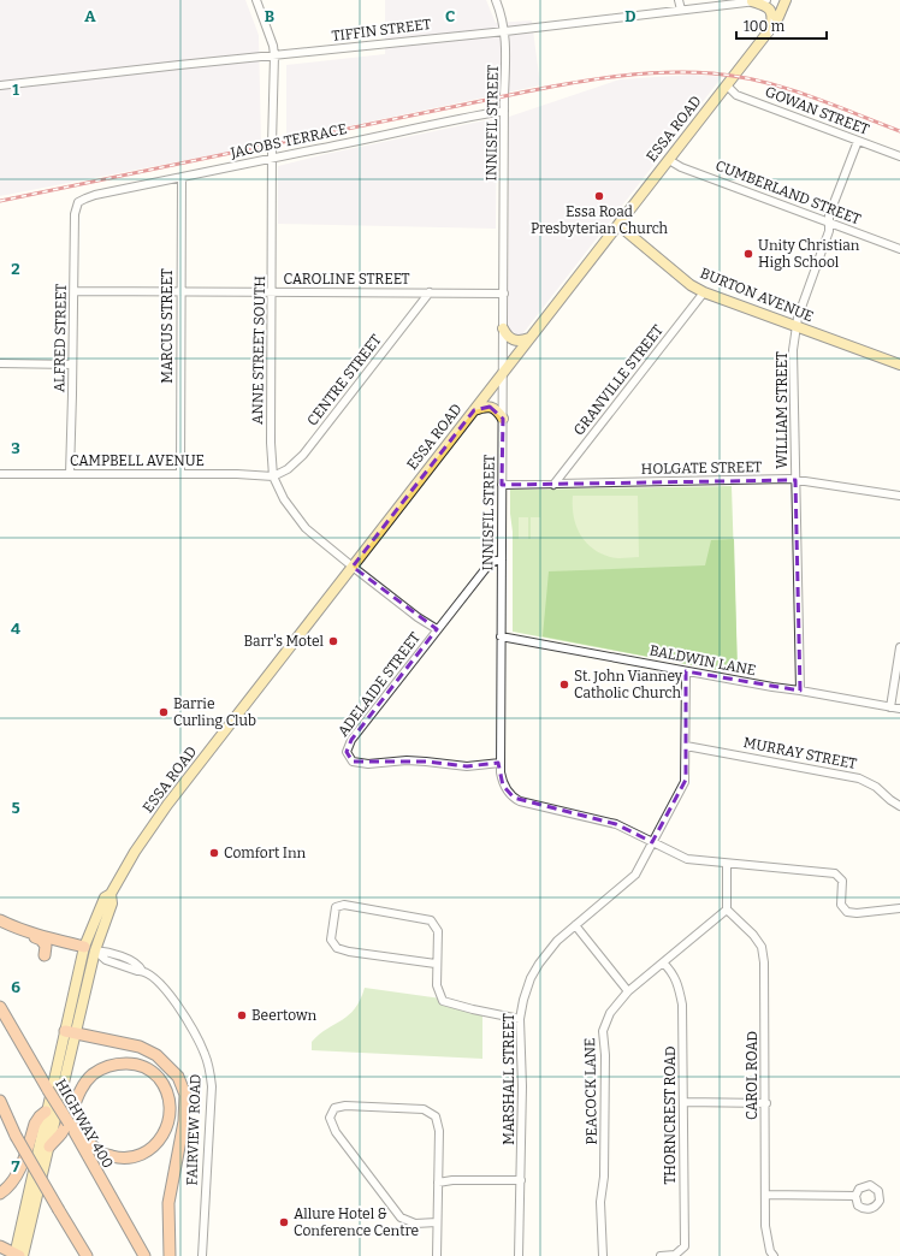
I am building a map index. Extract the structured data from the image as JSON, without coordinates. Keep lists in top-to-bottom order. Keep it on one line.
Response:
{"streets":{"highway":["HIGHWAY 400"],"main road":["ESSA ROAD","BURTON AVENUE"],"street":["TIFFIN STREET","GOWAN STREET","INNISFIL STREET","JACOBS TERRACE","CUMBERLAND STREET","CAROLINE STREET","MARCUS STREET","ALFRED STREET","ANNE STREET SOUTH","CENTRE STREET","GRANVILLE STREET","WILLIAM STREET","CAMPBELL AVENUE","HOLGATE STREET","BALDWIN LANE","ADELAIDE STREET","MURRAY STREET","CAROL ROAD","MARSHALL STREET","PEACOCK LANE","THORNCREST ROAD","FAIRVIEW ROAD"]},"crossings":[["TIFFIN STREET","INNISFIL STREET"],["TIFFIN STREET","ANNE STREET SOUTH"],["GOWAN STREET","ESSA ROAD"],["GOWAN STREET","WILLIAM STREET"],["INNISFIL STREET","ESSA ROAD"],["INNISFIL STREET","JACOBS TERRACE"],["INNISFIL STREET","CAROLINE STREET"],["INNISFIL STREET","HOLGATE STREET"],["INNISFIL STREET","BALDWIN LANE"],["INNISFIL STREET","ADELAIDE STREET"],["INNISFIL STREET","MARSHALL STREET"],["ESSA ROAD","CUMBERLAND STREET"],["ESSA ROAD","BURTON AVENUE"],["ESSA ROAD","ANNE STREET SOUTH"],["ESSA ROAD","FAIRVIEW ROAD"],["JACOBS TERRACE","MARCUS STREET"],["JACOBS TERRACE","ALFRED STREET"],["JACOBS TERRACE","ANNE STREET SOUTH"],["CUMBERLAND STREET","WILLIAM STREET"],["CAROLINE STREET","MARCUS STREET"],["CAROLINE STREET","ALFRED STREET"],["CAROLINE STREET","ANNE STREET SOUTH"],["CAROLINE STREET","CENTRE STREET"],["BURTON AVENUE","GRANVILLE STREET"],["BURTON AVENUE","WILLIAM STREET"],["MARCUS STREET","CAMPBELL AVENUE"],["ALFRED STREET","CAMPBELL AVENUE"],["ANNE STREET SOUTH","CENTRE STREET"],["ANNE STREET SOUTH","CAMPBELL AVENUE"],["ANNE STREET SOUTH","ADELAIDE STREET"],["CENTRE STREET","CAMPBELL AVENUE"],["GRANVILLE STREET","HOLGATE STREET"],["WILLIAM STREET","HOLGATE STREET"],["WILLIAM STREET","BALDWIN LANE"],["BALDWIN LANE","MARSHALL STREET"],["MURRAY STREET","MARSHALL STREET"],["CAROL ROAD","PEACOCK LANE"],["PEACOCK LANE","THORNCREST ROAD"]],"places":["Essa Road Presbyterian Church","Unity Christian High School","Barr's Motel","St. John Vianney Catholic Church","Barrie Curling Club","Comfort Inn","Beertown","Allure Hotel & Conference Centre"],"scale_bar":"100 m","grid":{"columns":["A","B","C","D"],"rows":["1","2","3","4","5","6","7"]}}
